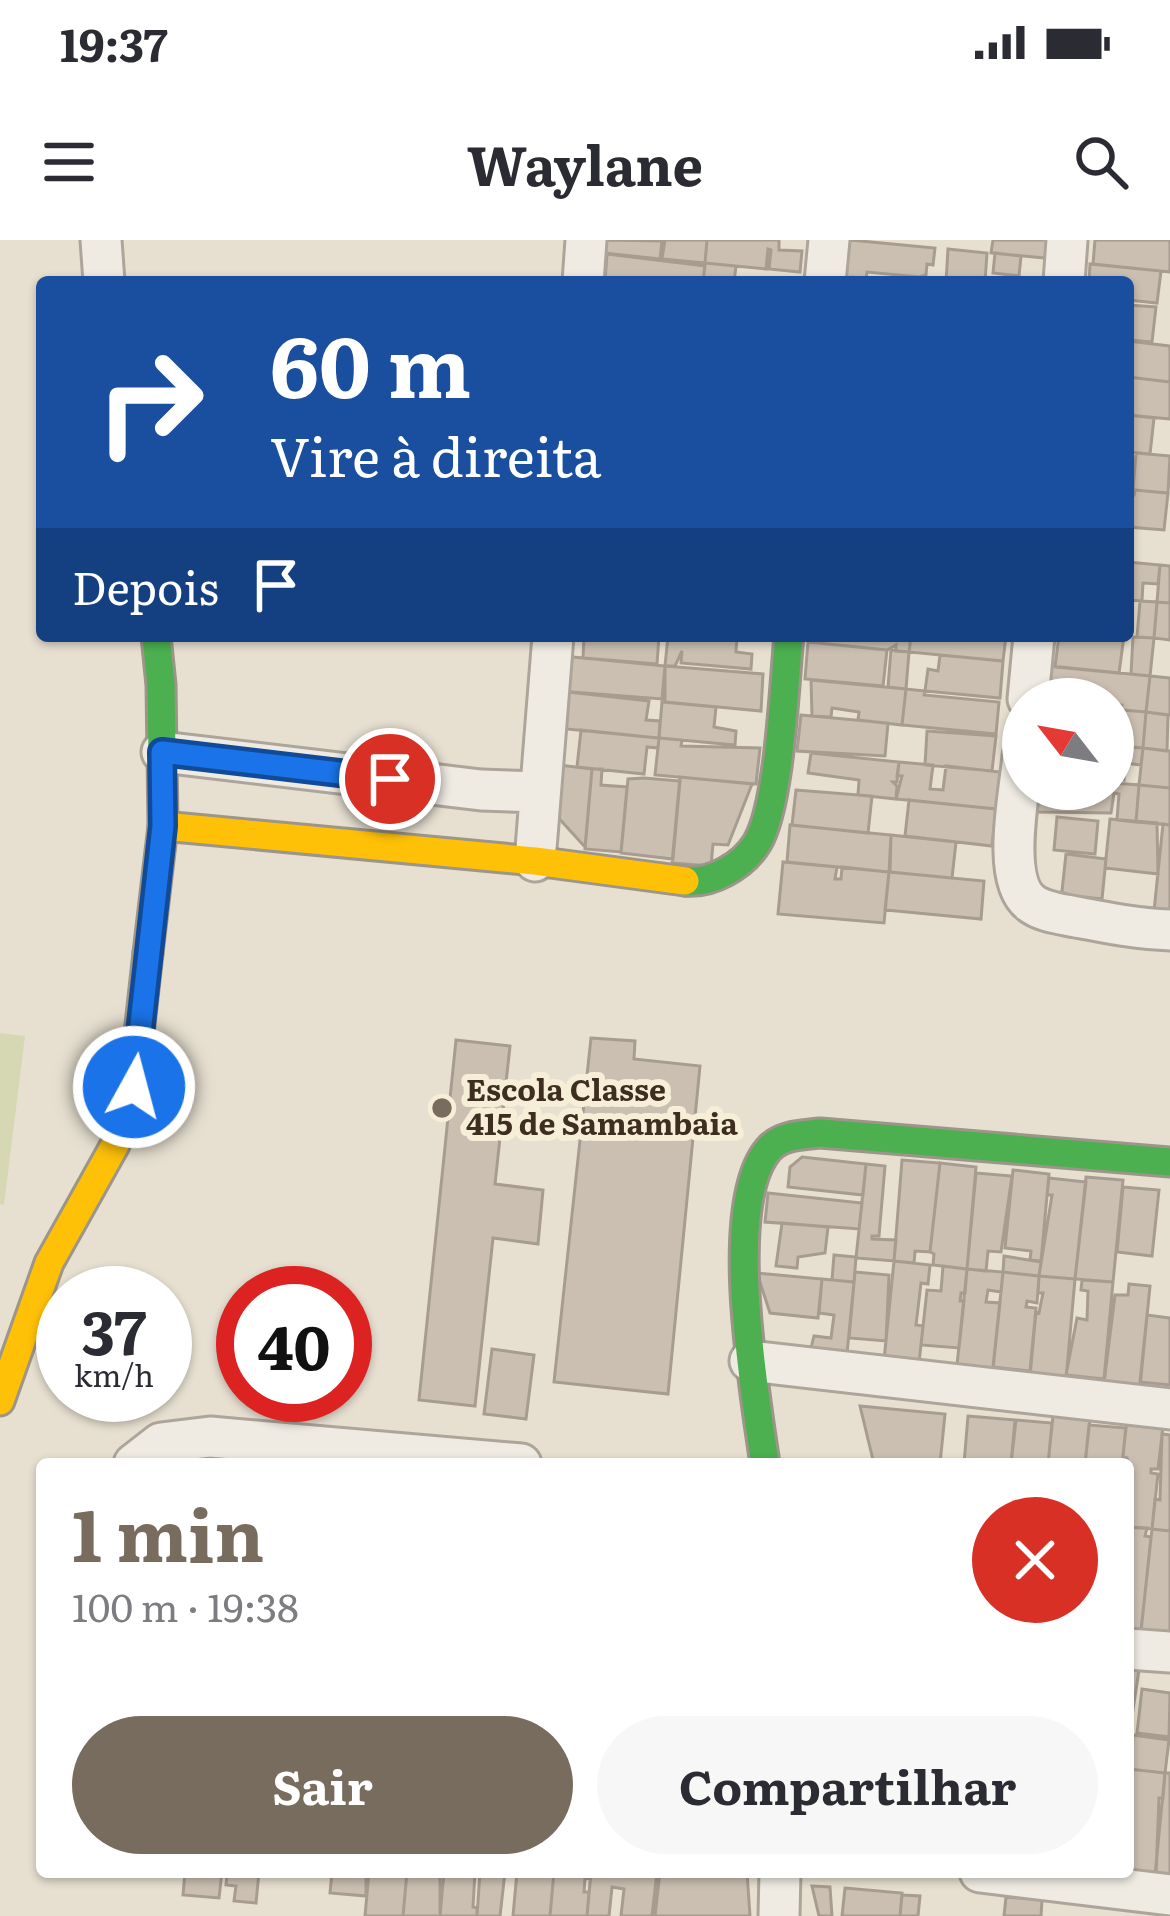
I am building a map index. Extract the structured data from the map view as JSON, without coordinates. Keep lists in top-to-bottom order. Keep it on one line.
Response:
{"places":["Escola Classe 415 de Samambaia"],"north":"top left","page":{"status":"19:37","header":"Waylane","turn":["60 m","Vire à direita"],"then":"Depois","speed":"37 km/h","limit":"40","heading":["1 min","100 m · 19:38"],"buttons":["Sair","Compartilhar"]}}
